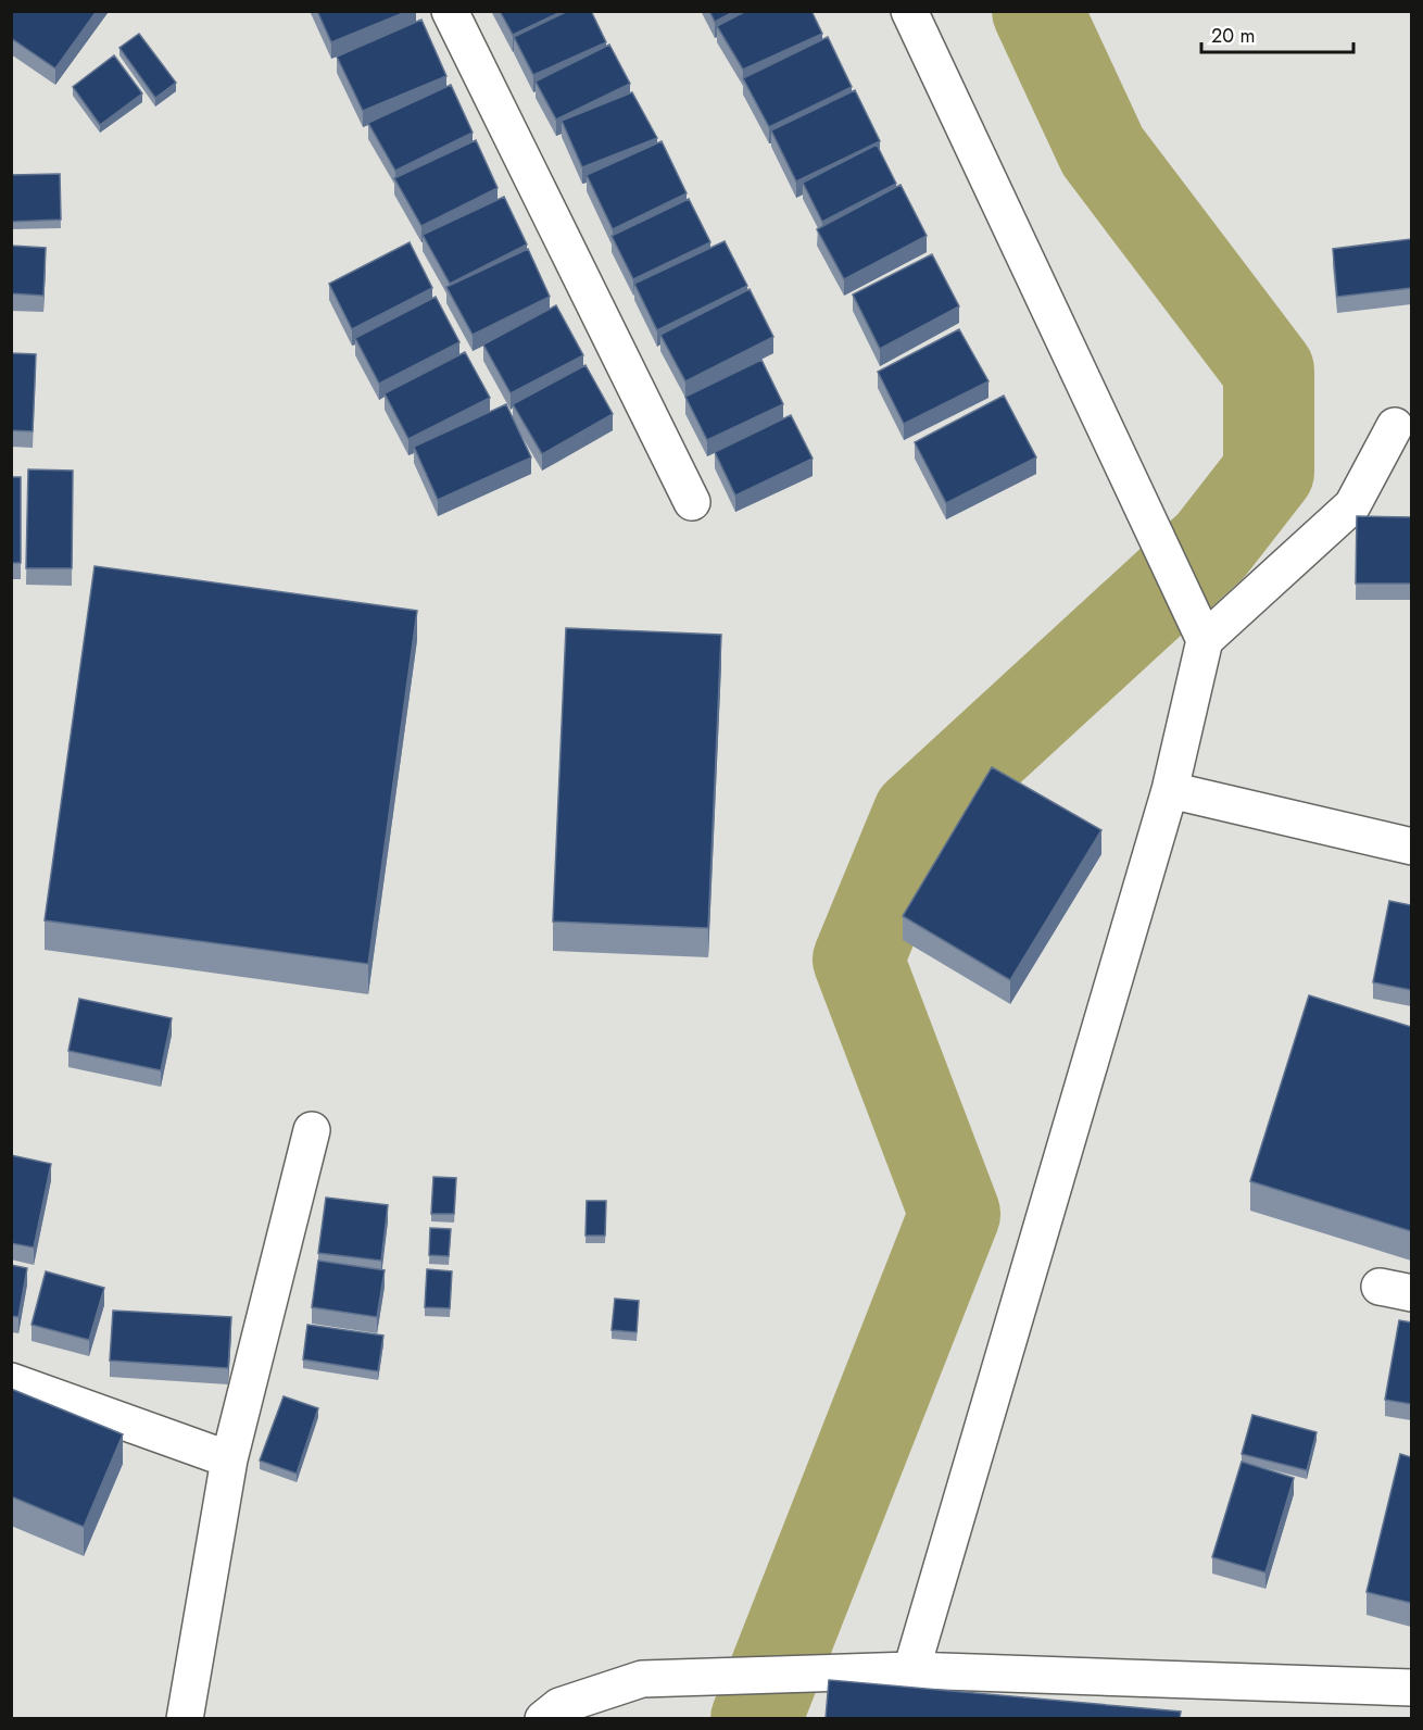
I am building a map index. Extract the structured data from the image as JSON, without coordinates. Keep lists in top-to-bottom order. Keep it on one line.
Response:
{"scale_bar":"20 m"}
